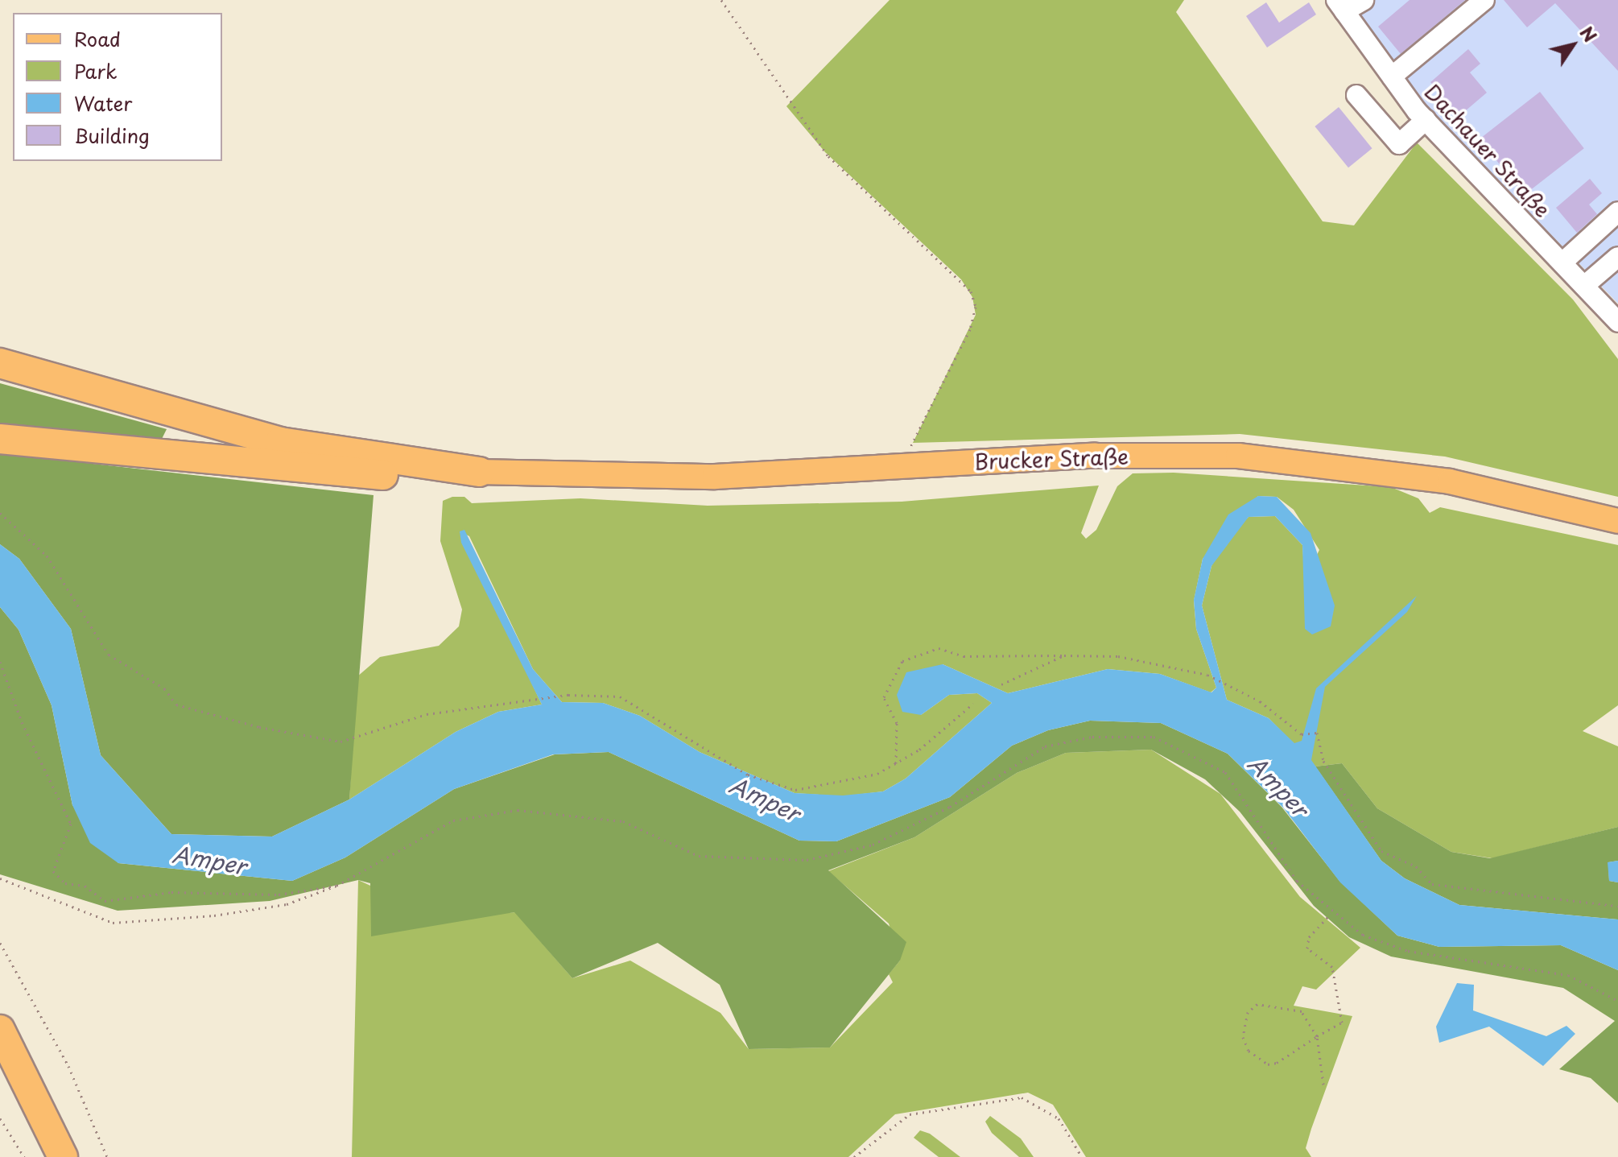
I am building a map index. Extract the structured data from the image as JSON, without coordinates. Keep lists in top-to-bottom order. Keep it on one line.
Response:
{"streets":{"main road":["Brucker Straße"],"street":["Dachauer Straße"]},"water":["Amper"],"legend":["Road","Park","Water","Building"],"north":"top right"}
